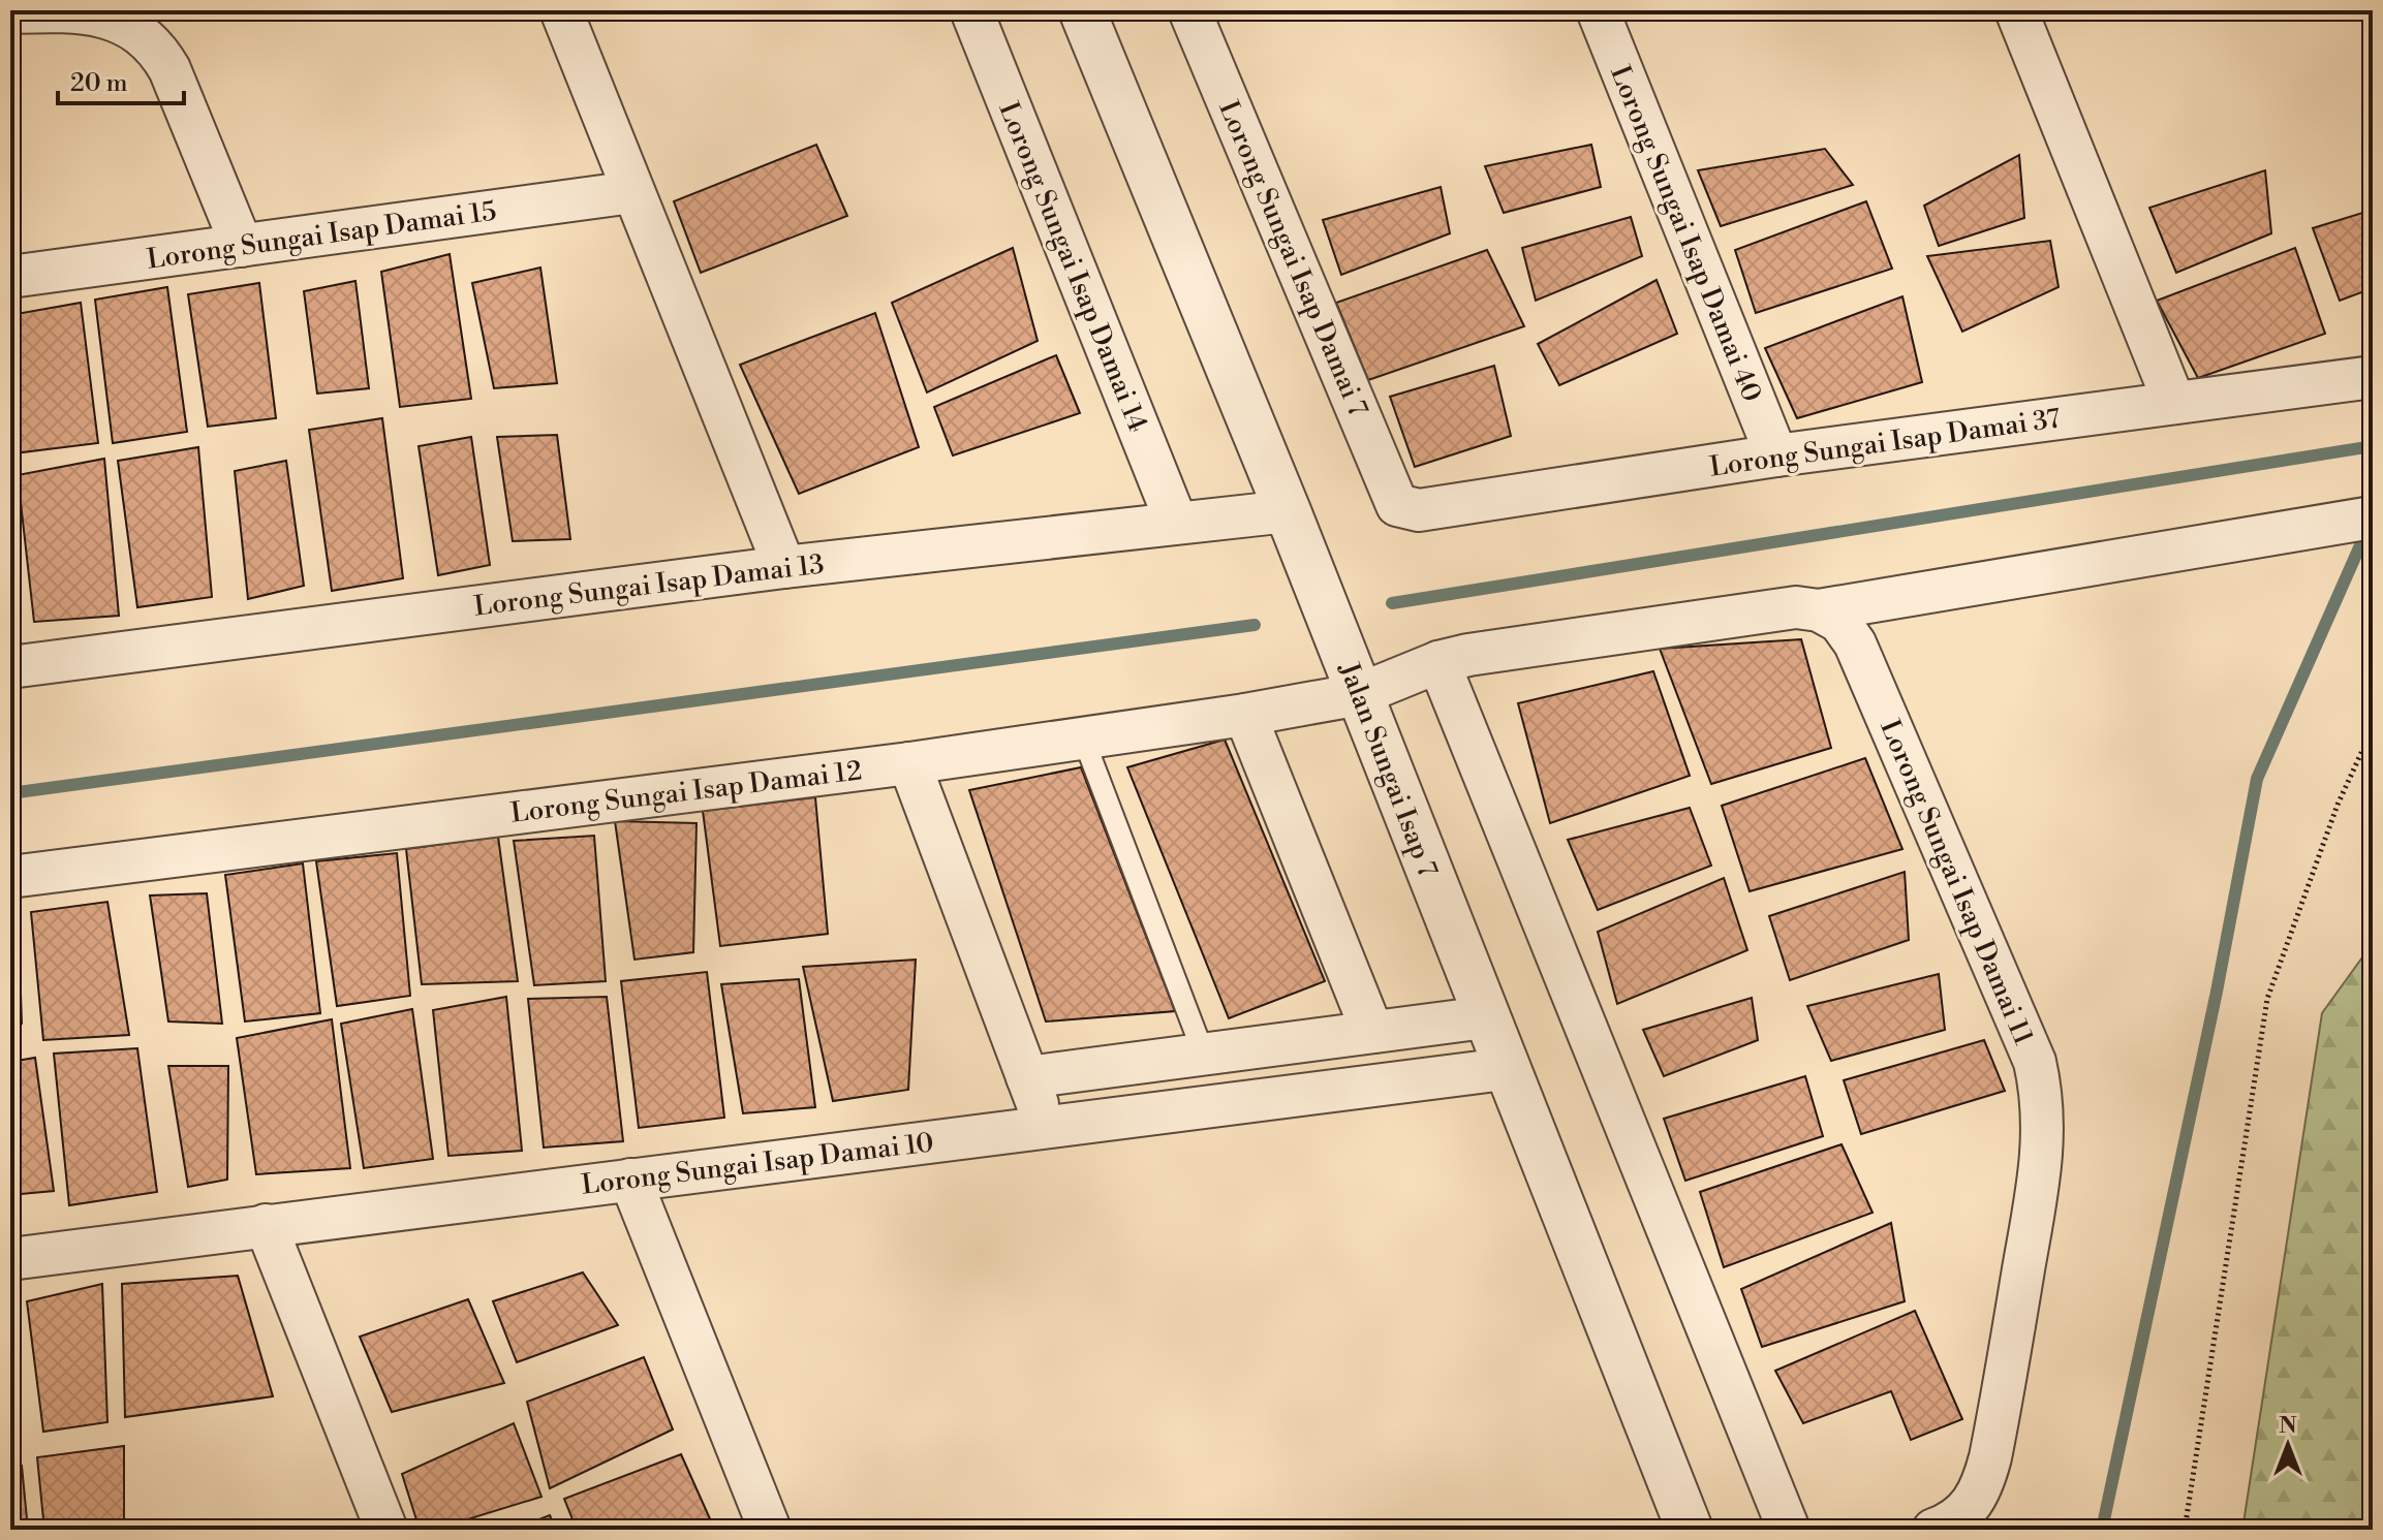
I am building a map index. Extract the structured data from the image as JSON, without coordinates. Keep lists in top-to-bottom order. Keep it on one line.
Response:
{"streets":{"street":["Lorong Sungai Isap Damai 40","Lorong Sungai Isap Damai 15","Lorong Sungai Isap Damai 7","Lorong Sungai Isap Damai 14","Lorong Sungai Isap Damai 37","Lorong Sungai Isap Damai 13","Jalan Sungai Isap 7","Lorong Sungai Isap Damai 12","Lorong Sungai Isap Damai 11","Lorong Sungai Isap Damai 10"]},"crossings":[["Lorong Sungai Isap Damai 40","Lorong Sungai Isap Damai 37"],["Lorong Sungai Isap Damai 7","Lorong Sungai Isap Damai 37"],["Lorong Sungai Isap Damai 14","Lorong Sungai Isap Damai 13"],["Lorong Sungai Isap Damai 13","Jalan Sungai Isap 7"],["Jalan Sungai Isap 7","Lorong Sungai Isap Damai 12"],["Jalan Sungai Isap 7","Lorong Sungai Isap Damai 10"]],"scale_bar":"20 m","north":"top"}
